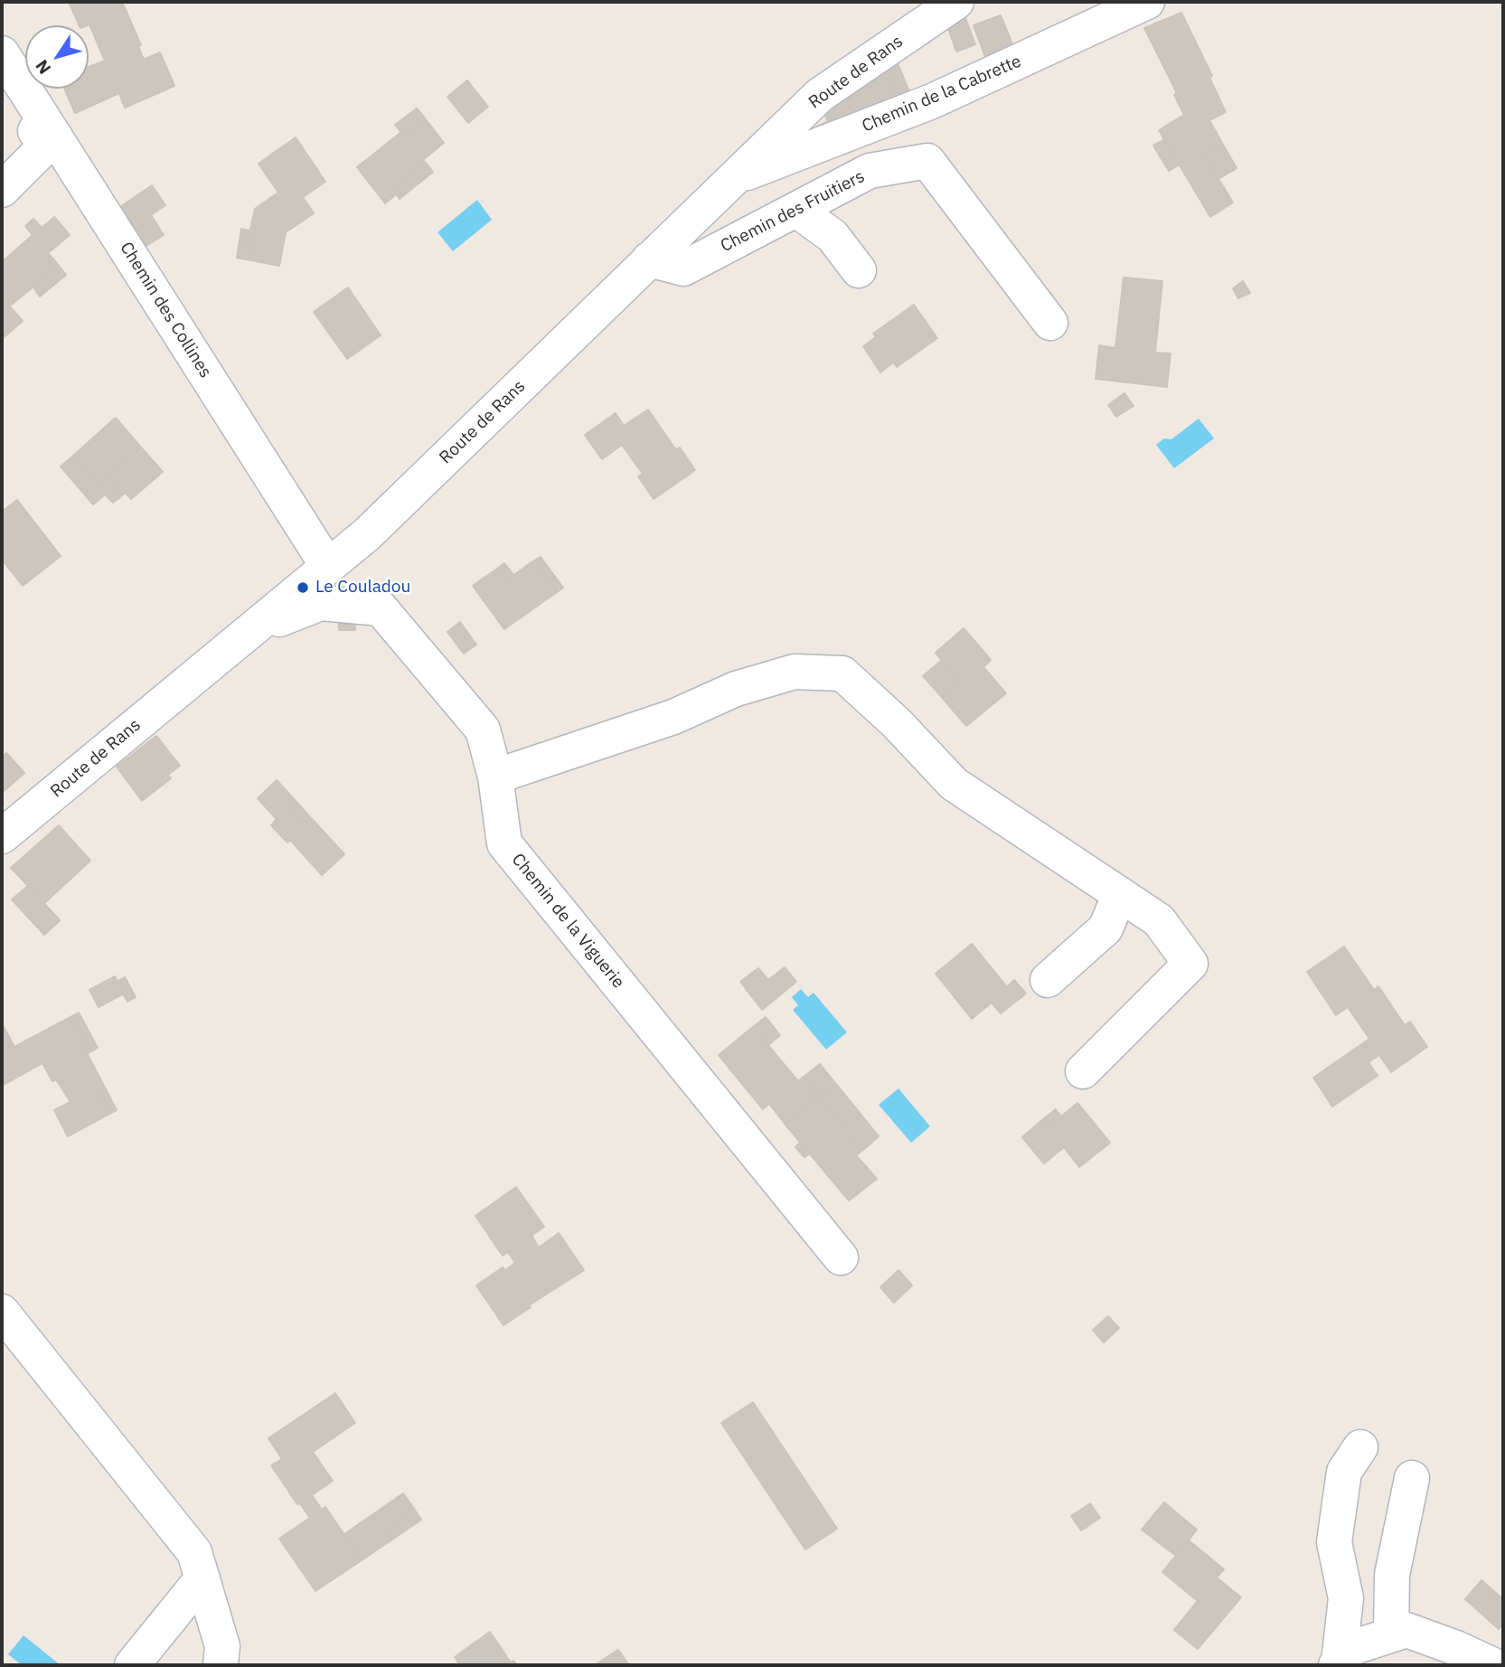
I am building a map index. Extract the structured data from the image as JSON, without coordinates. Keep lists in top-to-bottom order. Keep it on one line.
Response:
{"streets":{"street":["Route de Rans","Chemin de la Cabrette","Chemin des Fruitiers","Chemin des Collines","Chemin de la Viguerie"]},"crossings":[["Route de Rans","Chemin de la Cabrette"],["Route de Rans","Chemin des Fruitiers"],["Route de Rans","Chemin des Collines"],["Route de Rans","Chemin de la Viguerie"]],"places":["Le Couladou"],"north":"bottom left"}
